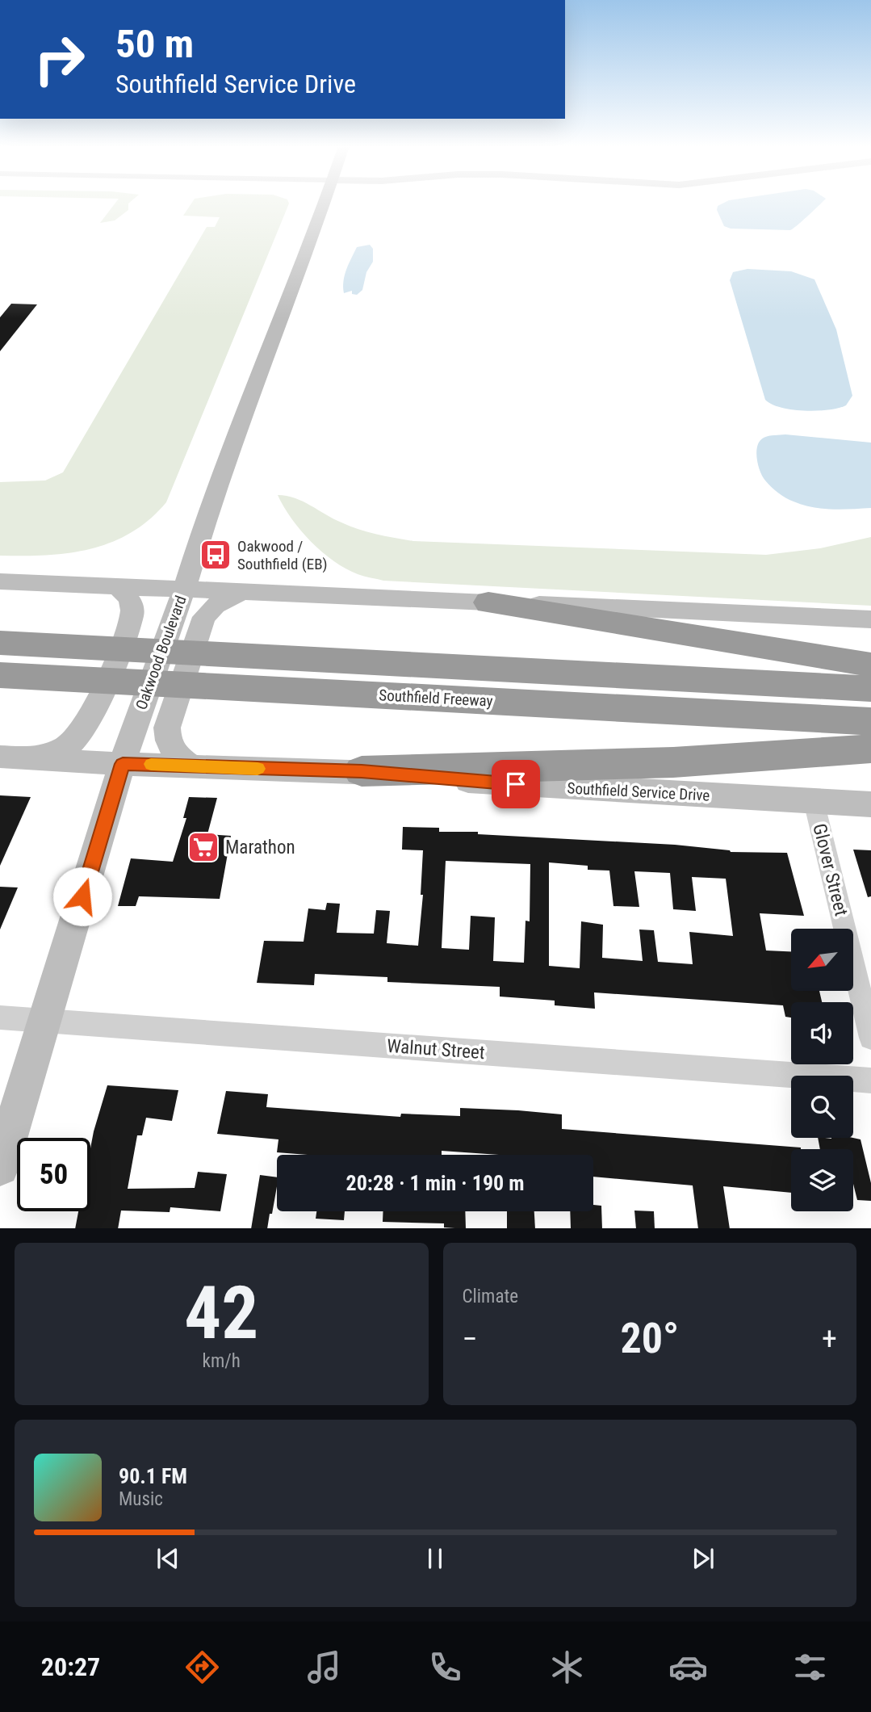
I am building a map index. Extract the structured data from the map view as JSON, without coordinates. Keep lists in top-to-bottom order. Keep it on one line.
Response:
{"streets":{"highway":["Southfield Freeway"],"main road":["Oakwood Boulevard","Southfield Service Drive"],"street":["Glover Street","Walnut Street"]},"crossings":[["Oakwood Boulevard","Southfield Service Drive"],["Oakwood Boulevard","Walnut Street"],["Southfield Service Drive","Glover Street"]],"places":{"bus stop":["Oakwood / Southfield (EB)"],"supermarket":["Marathon"]},"north":"bottom left","page":{"turn":["50 m","Southfield Service Drive"],"limit":"50","trip":"20:28 · 1 min · 190 m","tile":[["42","km/h"],"Climate"],"heat":["−","20°","+"],"song":["90.1 FM","Music"],"tabs":"20:27"}}
